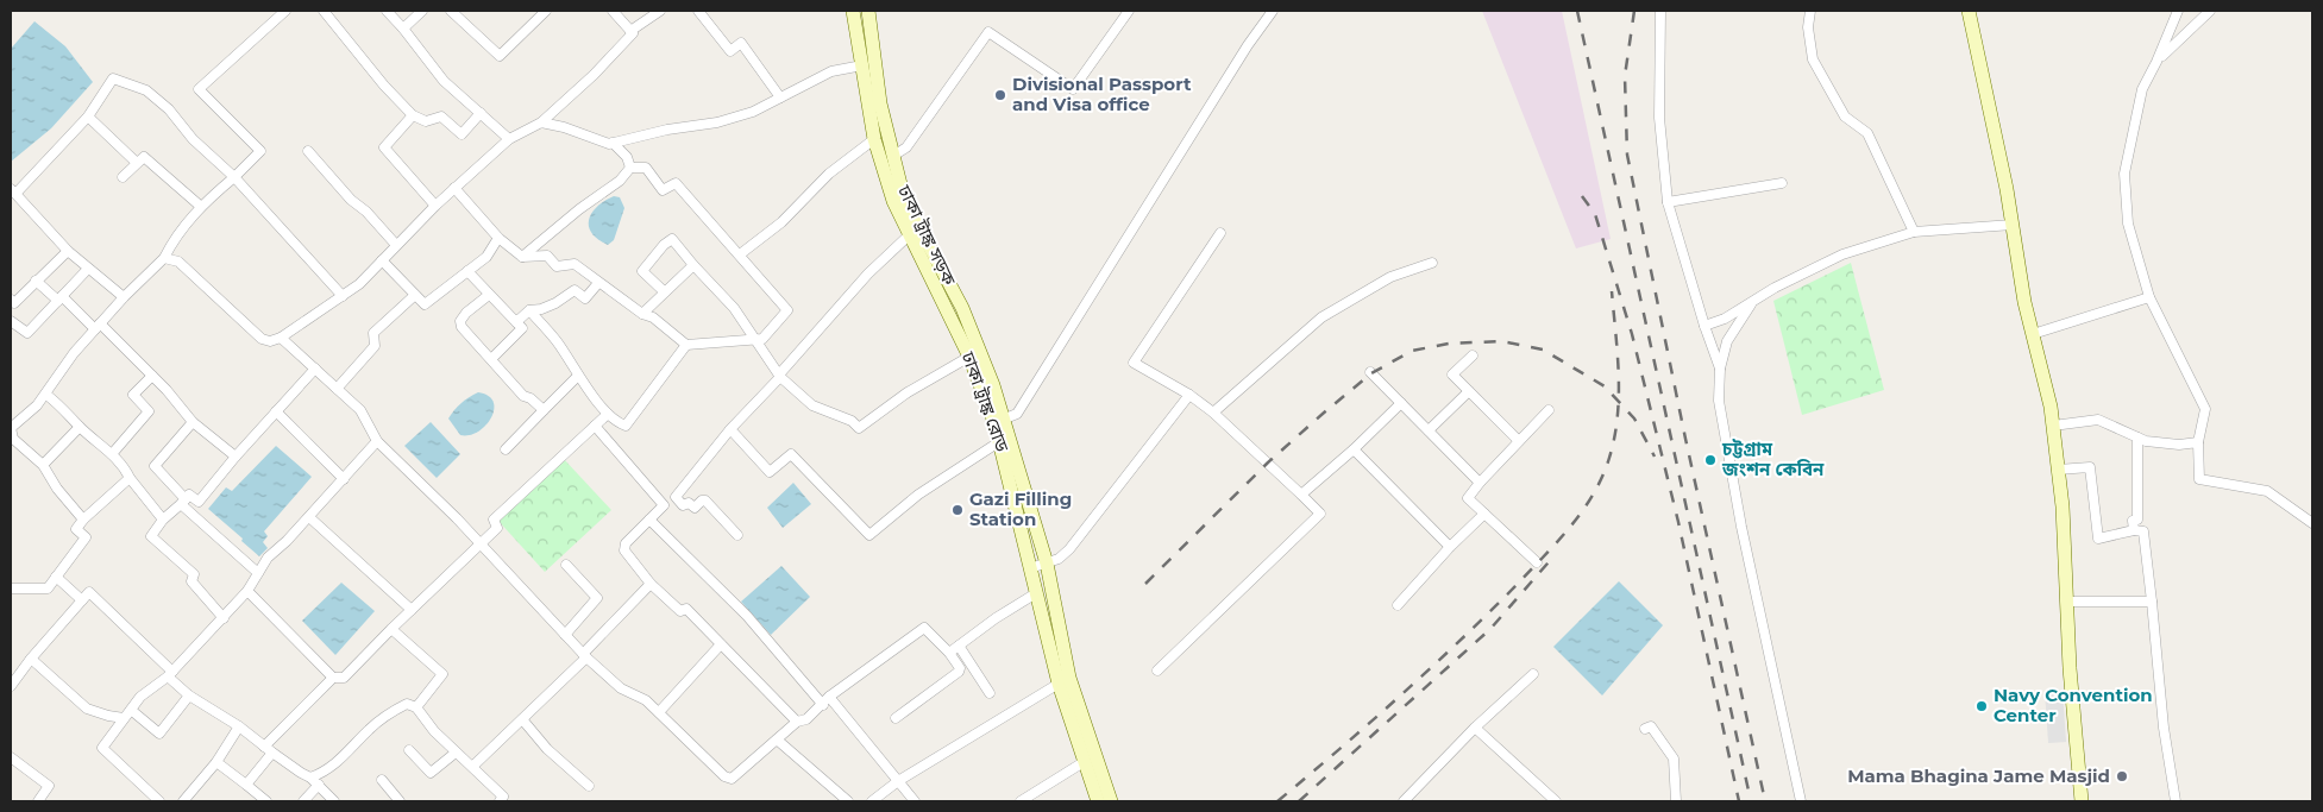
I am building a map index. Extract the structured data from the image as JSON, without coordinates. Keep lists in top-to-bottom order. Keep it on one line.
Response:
{"streets":{"main road":["ঢাকা ট্রাঙ্ক সড়ক","ঢাকা ট্রাঙ্ক রোড"]},"crossings":[["ঢাকা ট্রাঙ্ক সড়ক","ঢাকা ট্রাঙ্ক রোড"]],"places":["Divisional Passport and Visa office","চট্টগ্রাম জংশন কেবিন","Gazi Filling Station","Navy Convention Center","Mama Bhagina Jame Masjid"]}
